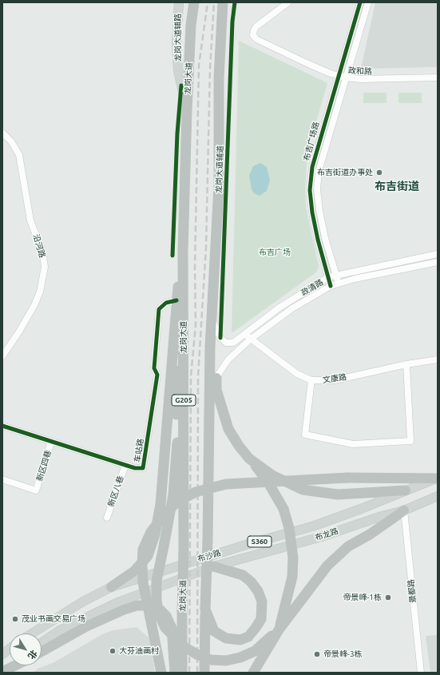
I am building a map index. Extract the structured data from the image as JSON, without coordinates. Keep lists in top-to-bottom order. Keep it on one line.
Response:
{"streets":{"highway":["龙岗大道","G205"],"main road":["龙岗大道辅路","布龙路","S360","布沙路"],"street":["政和路","布吉广场路","沿河路","政清路","文康路","车站路","新区四巷","新区八巷","景都路"],"cycle path":["龙岗大道辅道"]},"crossings":[["龙岗大道辅路","龙岗大道"],["政和路","布吉广场路"],["布吉广场路","政清路"],["政清路","文康路"],["车站路","新区四巷"],["车站路","新区八巷"],["布龙路","布沙路"],["布龙路","景都路"],["S360","布沙路"]],"districts":["布吉街道"],"parks":["布吉广场"],"places":["布吉街道办事处","帝景峰-1栋","茂业书画交易广场","大芬油画村","帝景峰-3栋"],"north":"bottom right"}
